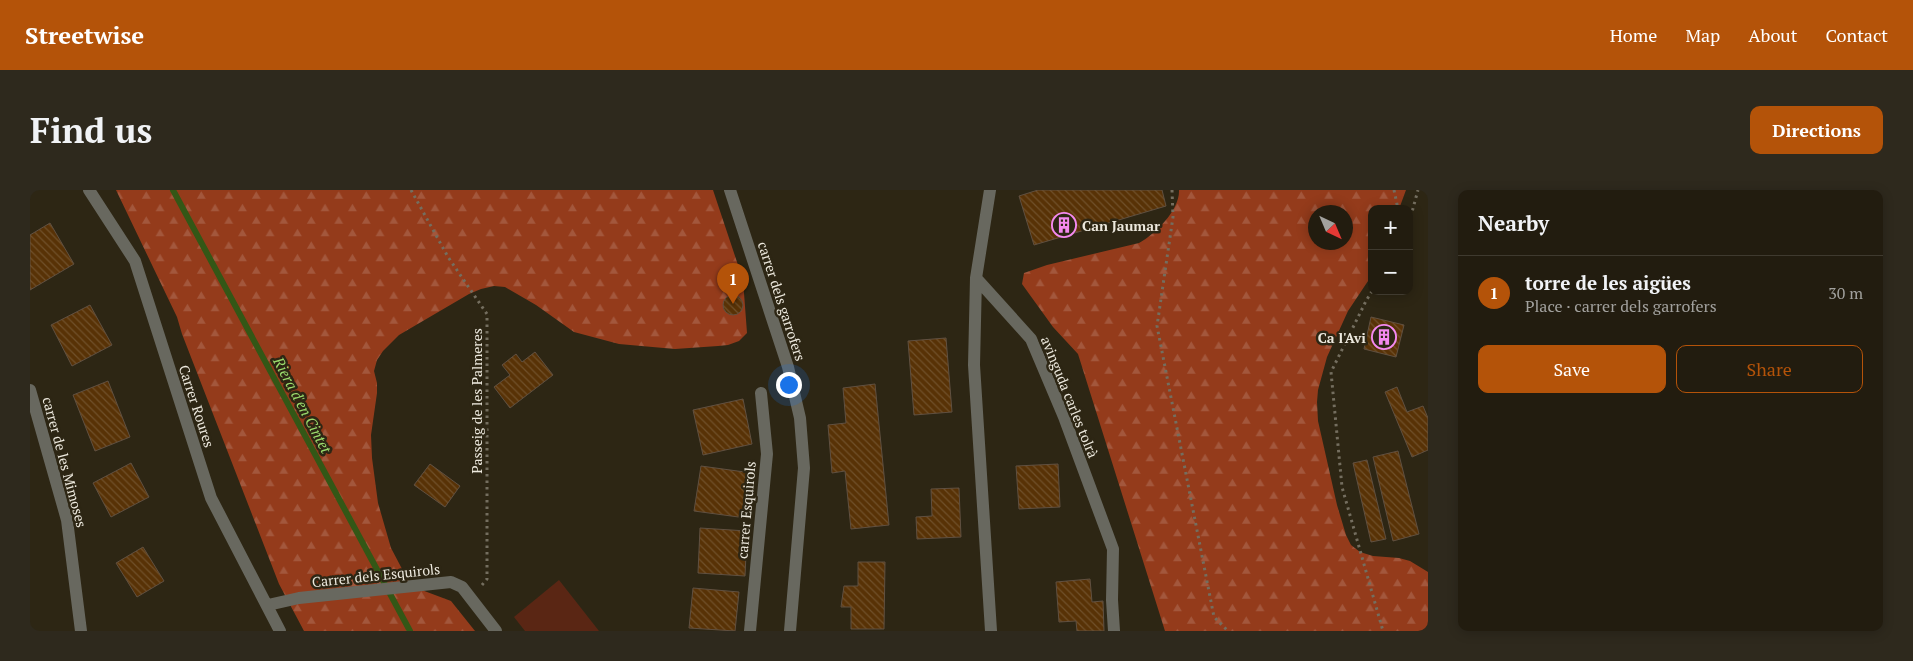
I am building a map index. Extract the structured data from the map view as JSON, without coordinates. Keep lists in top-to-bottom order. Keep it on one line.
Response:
{"streets":{"street":["carrer dels garrofers","avinguda carles tolrà","Carrer Roures","carrer de les Mimoses","carrer Esquirols","Carrer dels Esquirols"],"path":["Passeig de les Palmeres"]},"crossings":[["Passeig de les Palmeres","Carrer dels Esquirols"],["Carrer Roures","Carrer dels Esquirols"]],"water":["Riera d'en Cintet"],"places":{"building":["Can Jaumar","Ca l'Avi"]},"north":"bottom right","page":{"header":"Streetwise","nav":["Home","Map","About","Contact"],"buttons":["Directions",["Save","Share"]],"title":"Find us","heading":"Nearby","map_buttons":["+","−"],"list":[{"mark":"1","name":"torre de les aigües","note":"Place · carrer dels garrofers","value":"30 m"}],"pins":"1"}}
